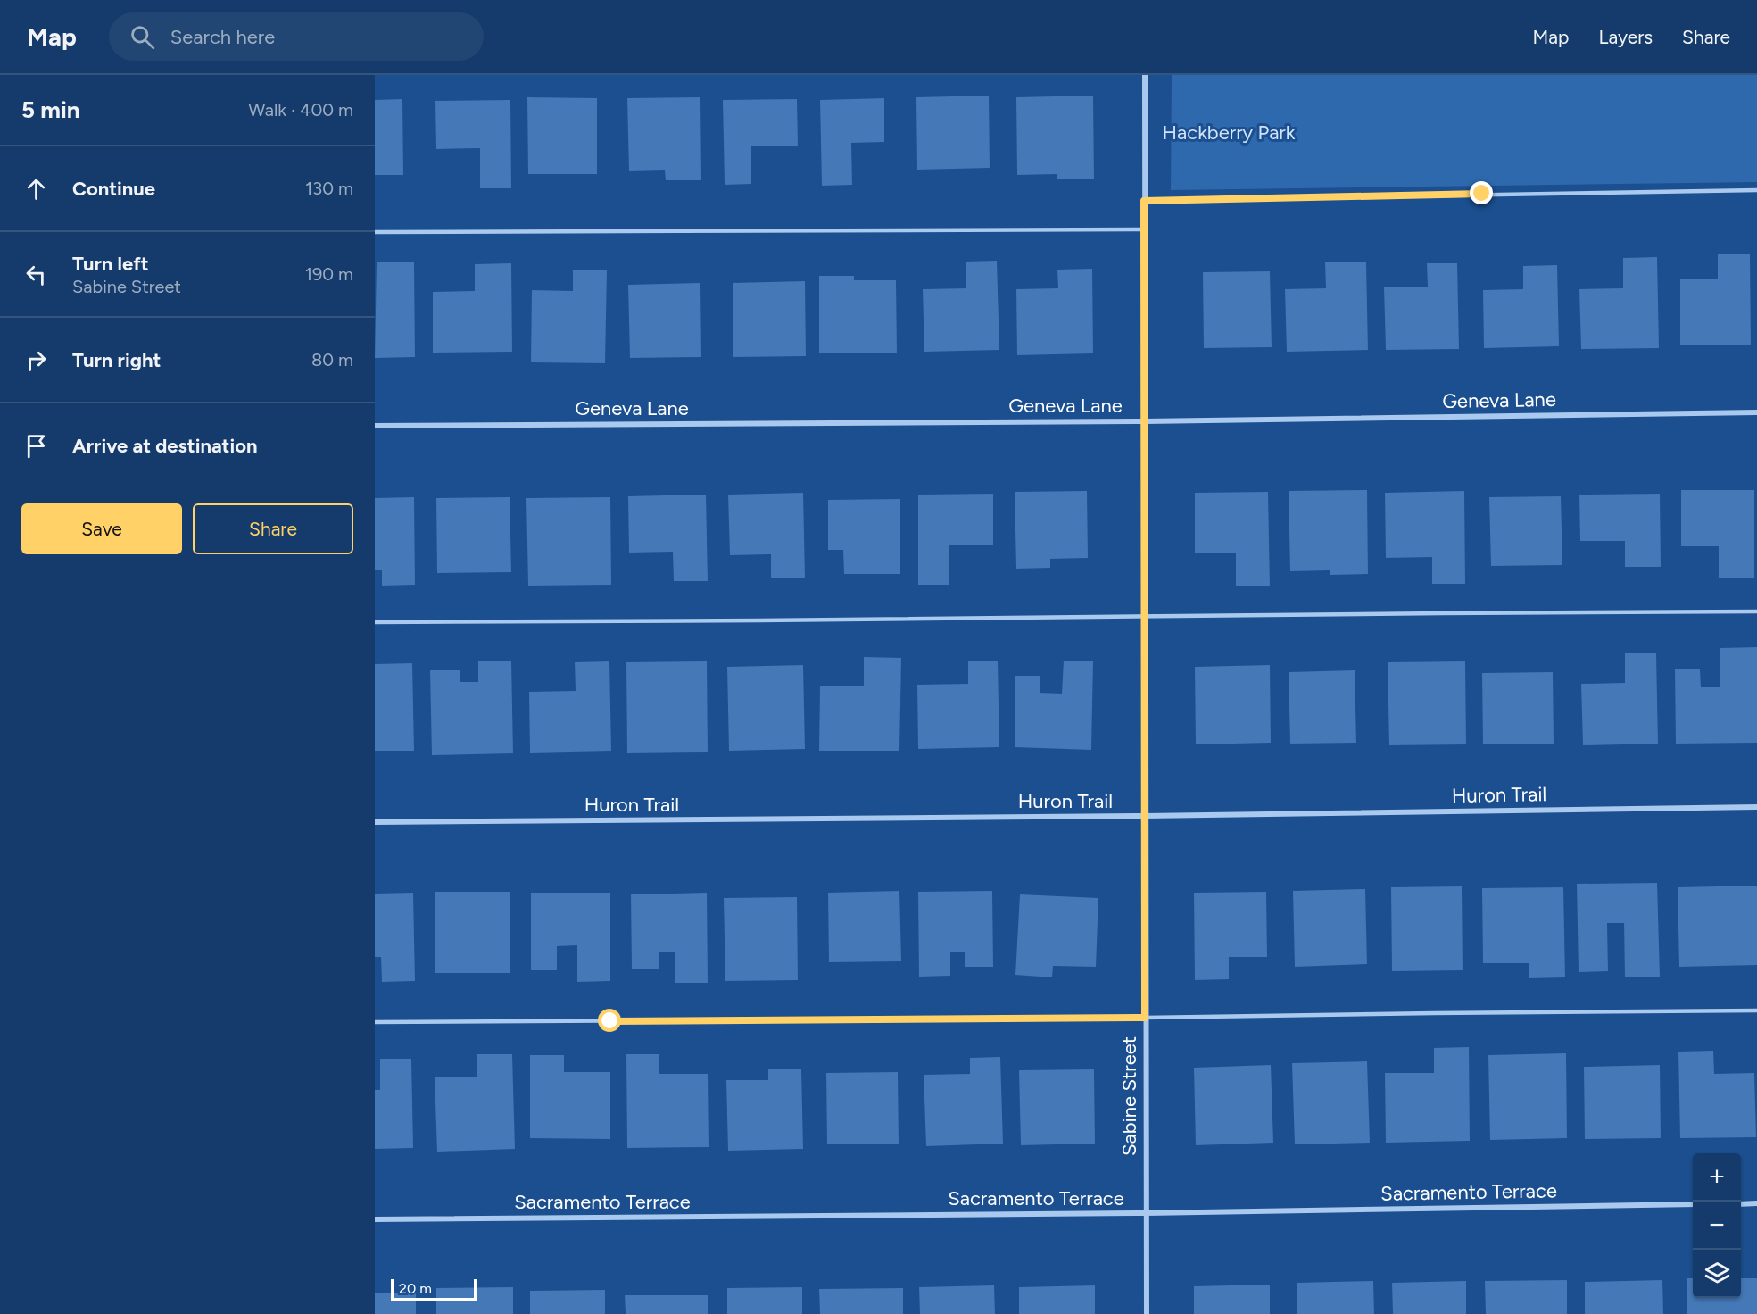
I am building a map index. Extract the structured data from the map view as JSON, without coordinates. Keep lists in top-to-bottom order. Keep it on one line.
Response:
{"streets":{"street":["Geneva Lane","Huron Trail","Sabine Street","Sacramento Terrace"]},"crossings":[["Geneva Lane","Sabine Street"],["Huron Trail","Sabine Street"],["Sabine Street","Sacramento Terrace"]],"parks":["Hackberry Park"],"scale_bar":"20 m","page":{"header":"Map","search":"Search here","nav":["Map","Layers","Share"],"heading":["5 min","Walk · 400 m"],"list":[["Continue","130 m"],["Turn left","Sabine Street","190 m"],["Turn right","80 m"],"Arrive at destination"],"buttons":["Save","Share"],"map_buttons":["+","−"],"scale":"20 m"}}
